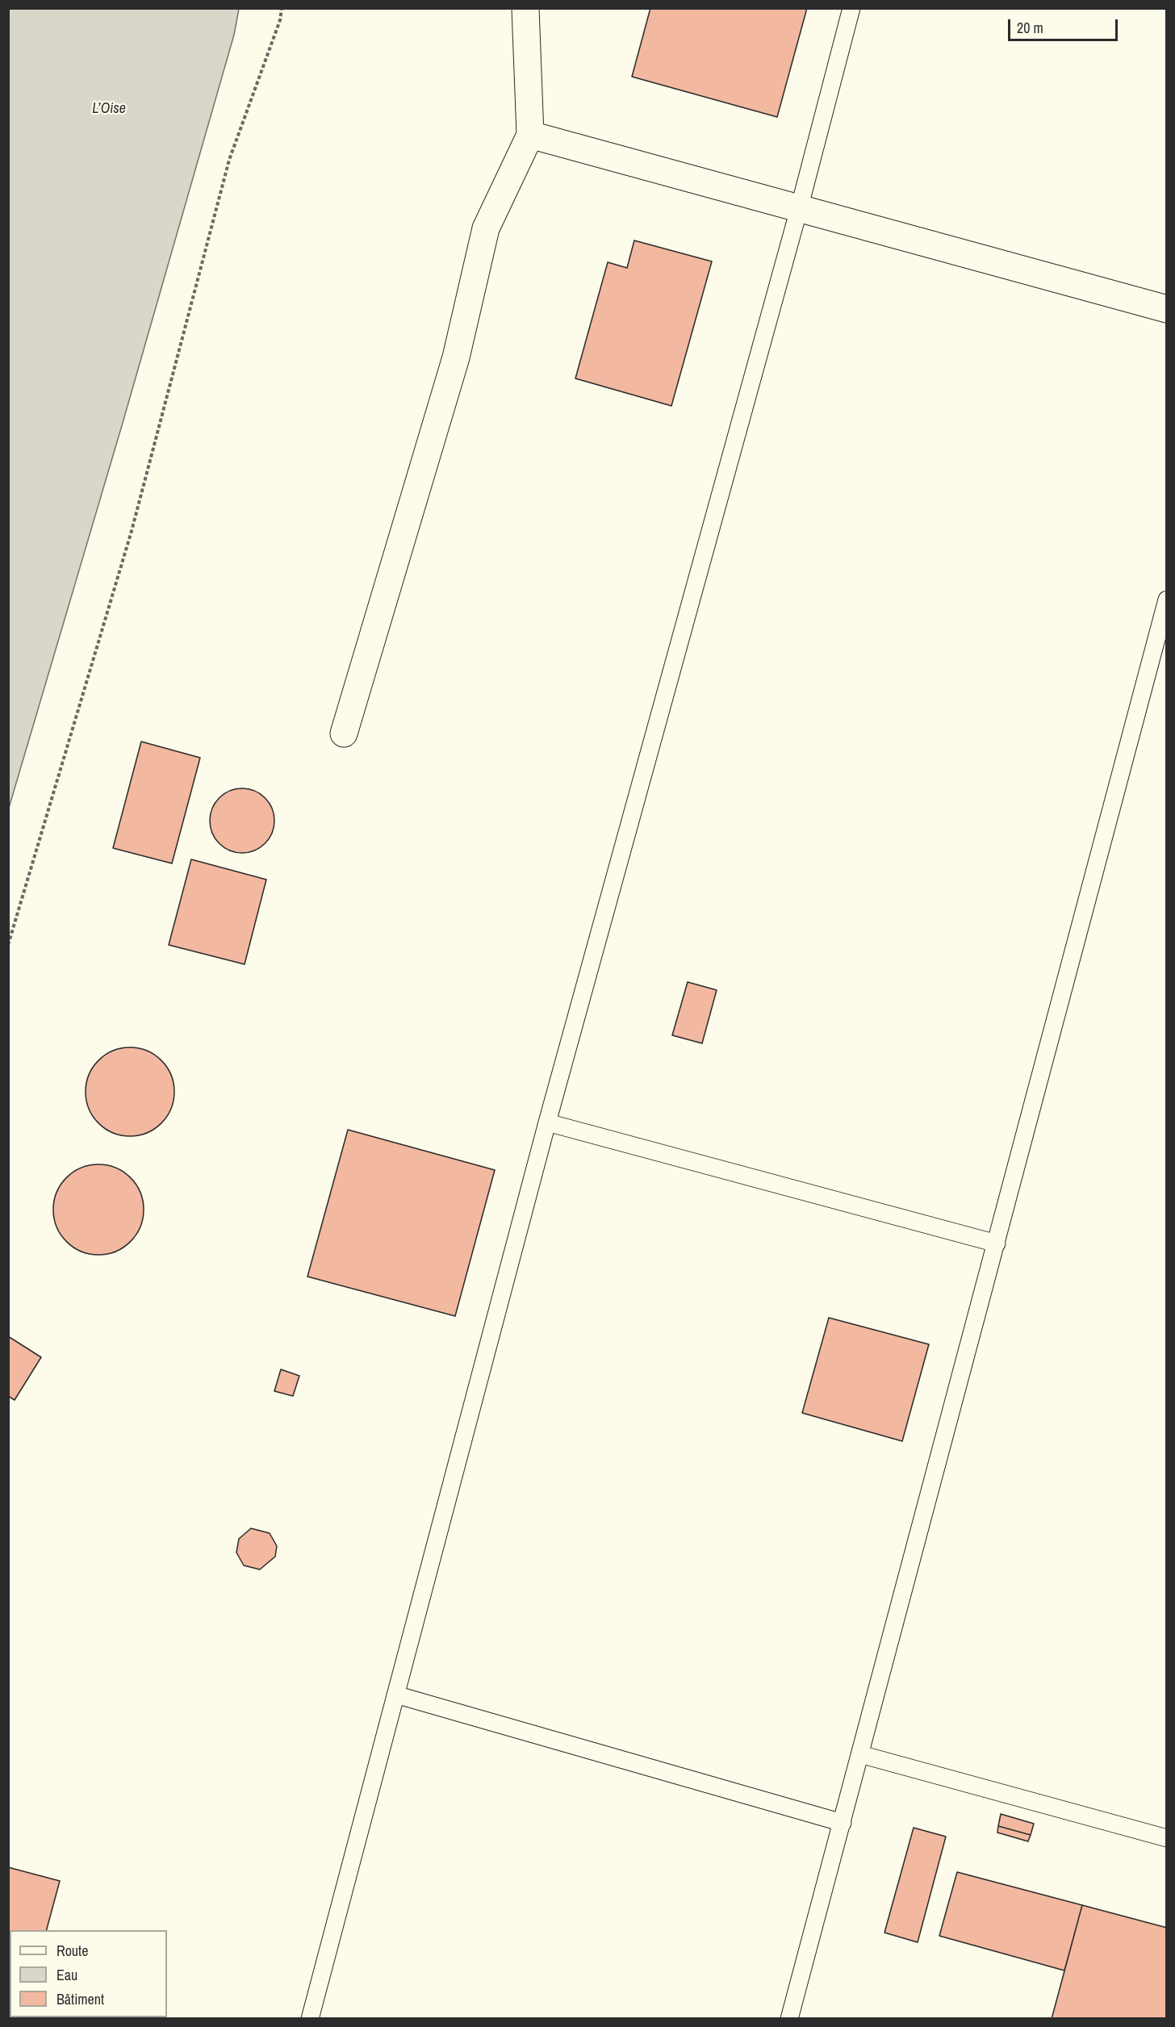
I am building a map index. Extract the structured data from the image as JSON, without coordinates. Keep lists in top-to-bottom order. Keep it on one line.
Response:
{"water":["L’Oise"],"legend":["Route","Eau","Bâtiment"],"scale_bar":"20 m"}
